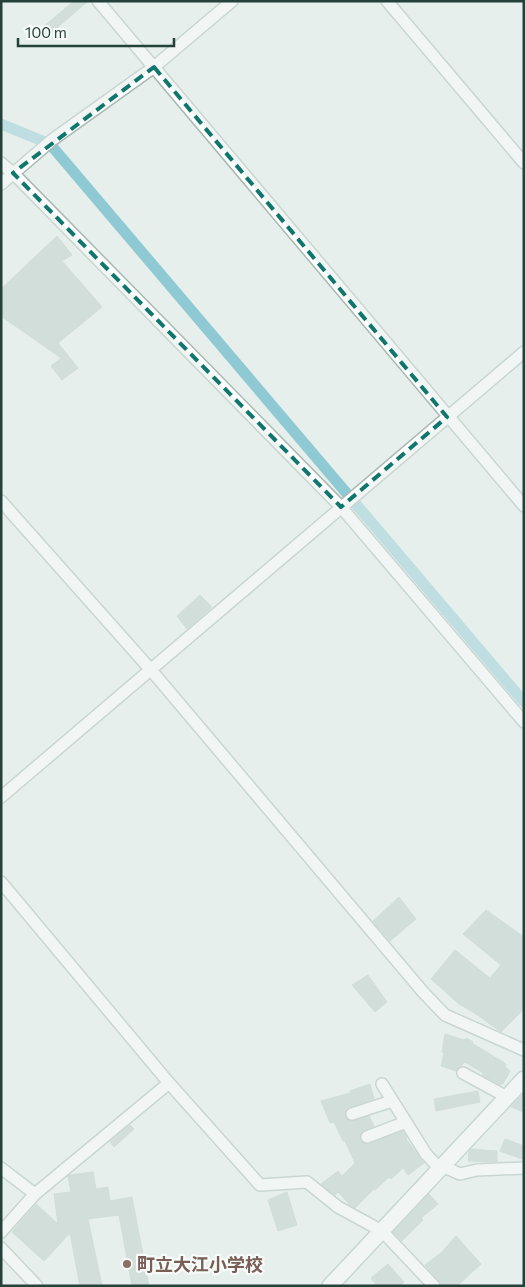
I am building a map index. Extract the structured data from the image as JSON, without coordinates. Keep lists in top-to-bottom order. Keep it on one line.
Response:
{"places":["町立大江小学校"],"scale_bar":"100 m"}
